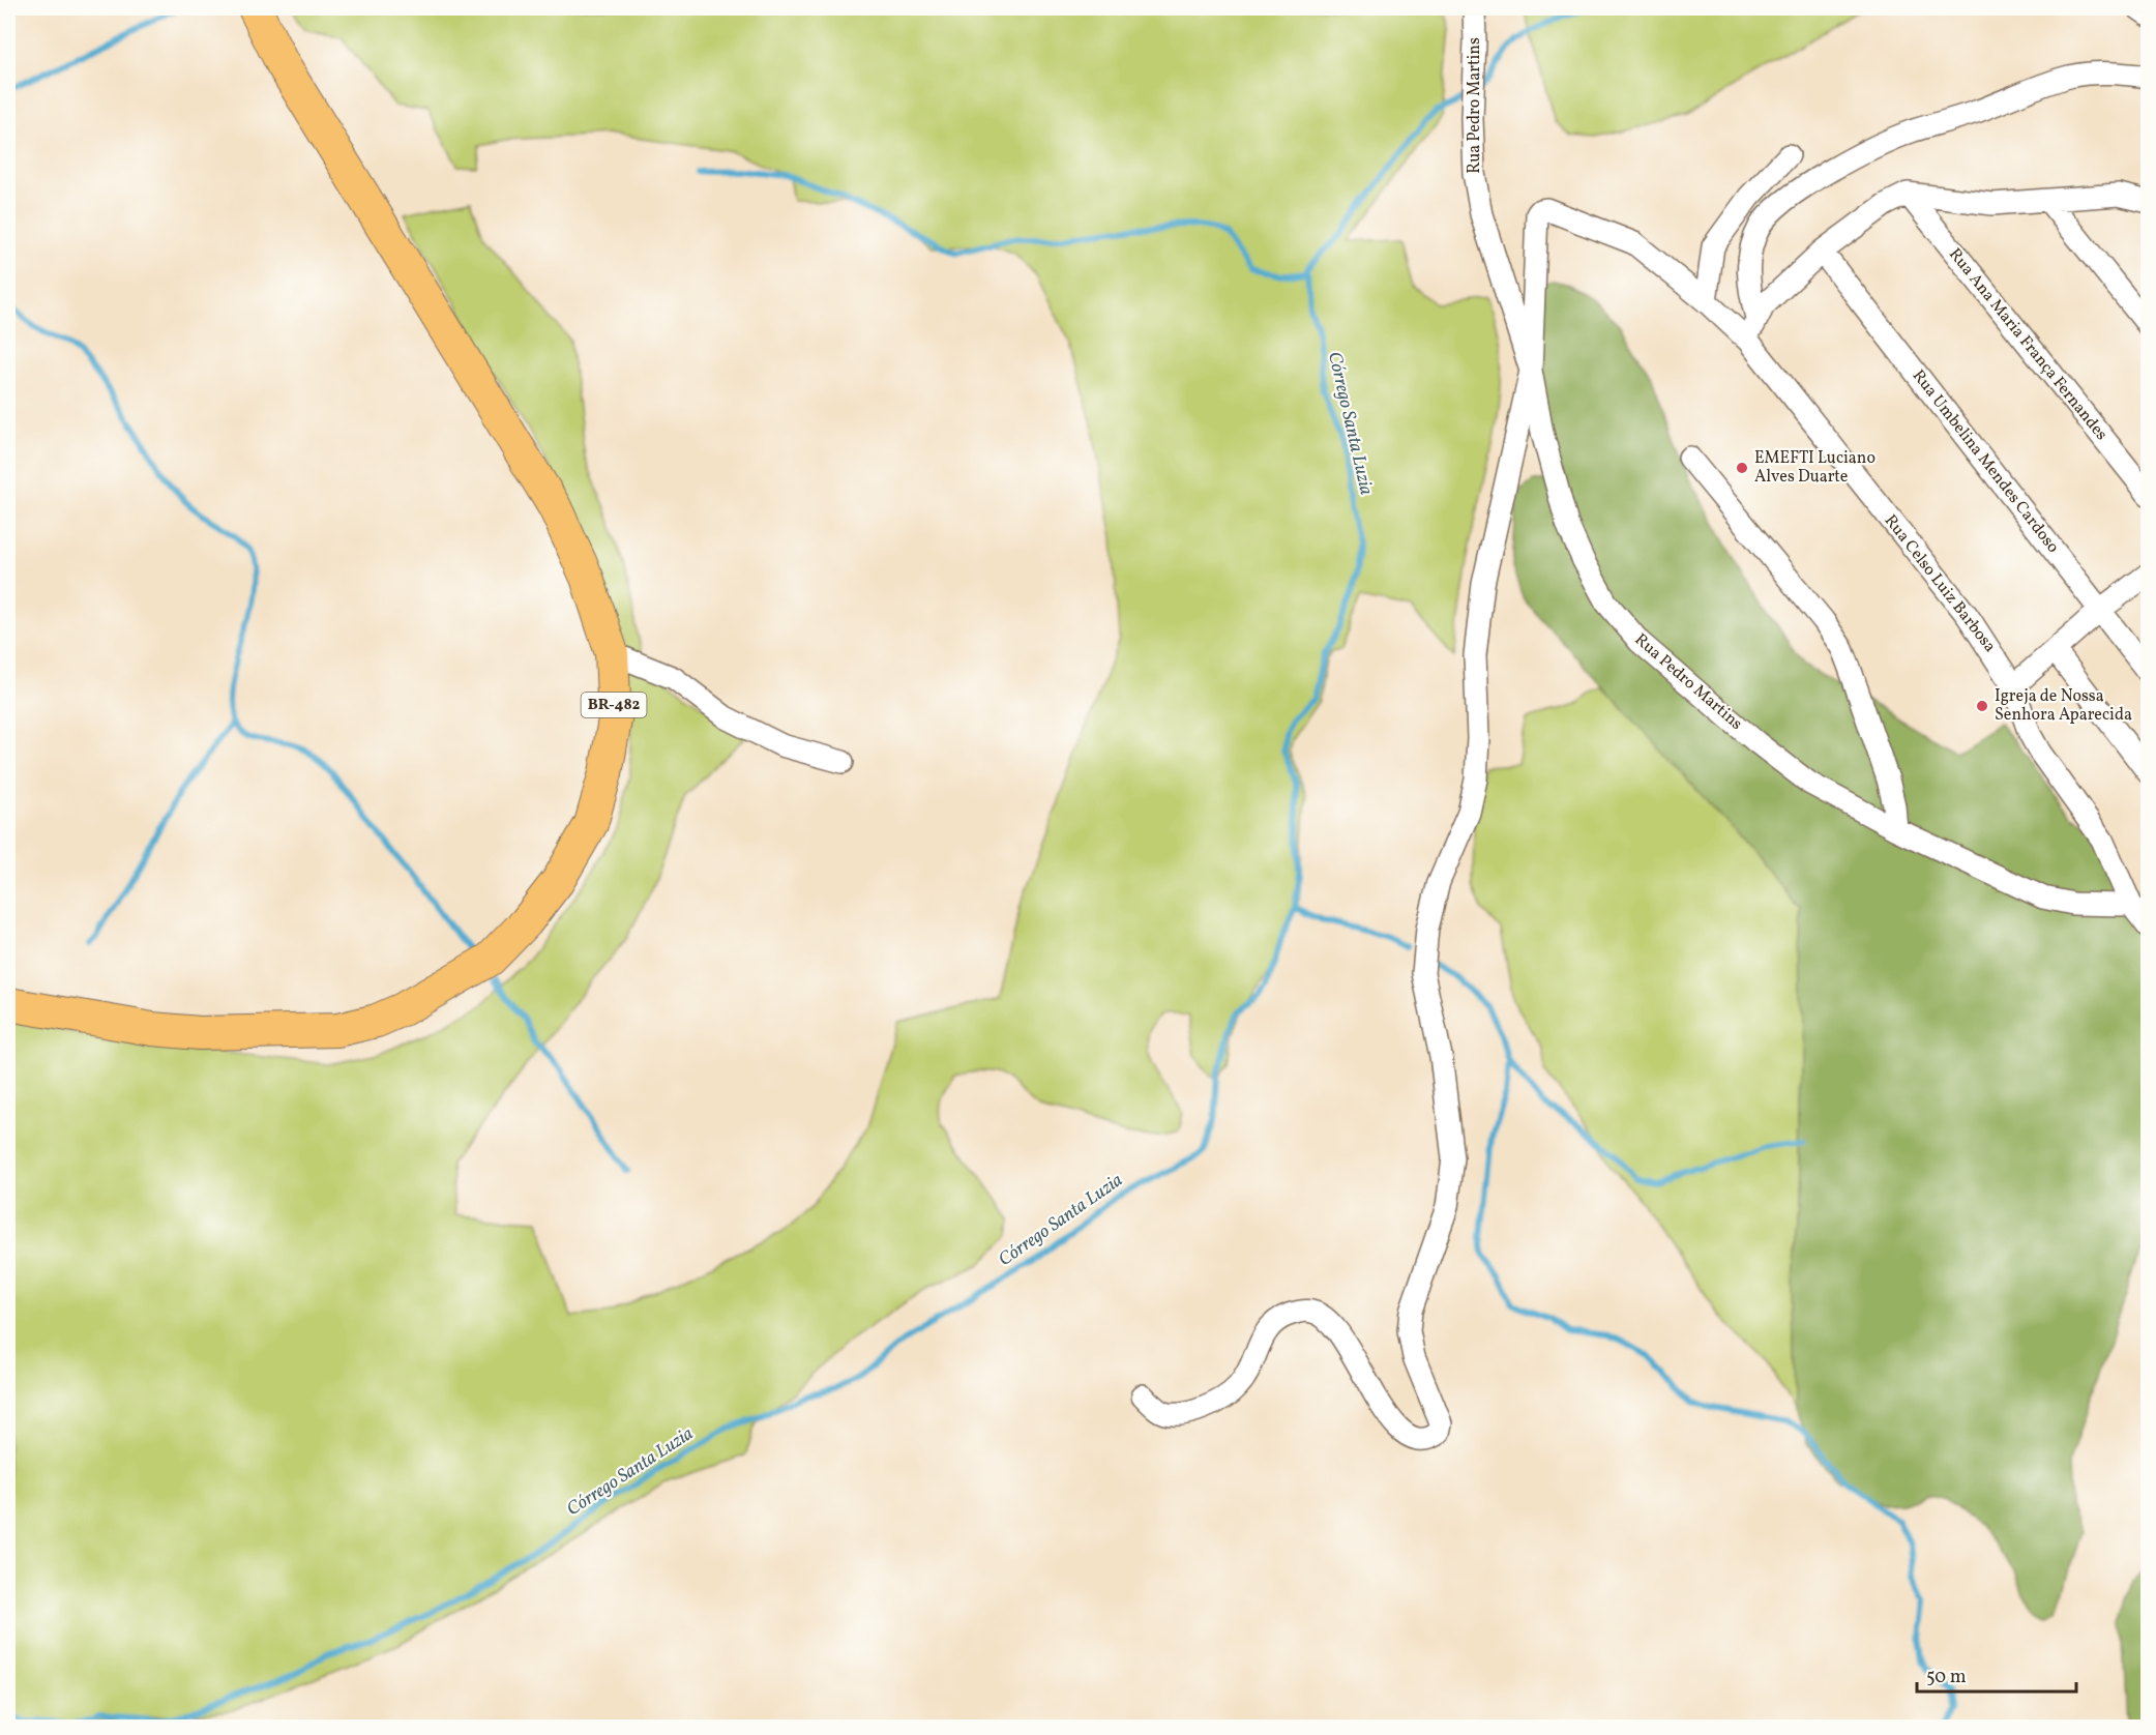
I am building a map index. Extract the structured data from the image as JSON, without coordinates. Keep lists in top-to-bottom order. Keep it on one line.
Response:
{"streets":{"highway":["BR-482"],"street":["Rua Pedro Martins","Rua Ana Maria França Fernandes","Rua Umbelina Mendes Cardoso","Rua Celso Luiz Barbosa"]},"crossings":[["Rua Pedro Martins","Rua Celso Luiz Barbosa"]],"water":["Córrego Santa Luzia"],"places":["EMEFTI Luciano Alves Duarte","Igreja de Nossa Senhora Aparecida"],"scale_bar":"50 m"}
